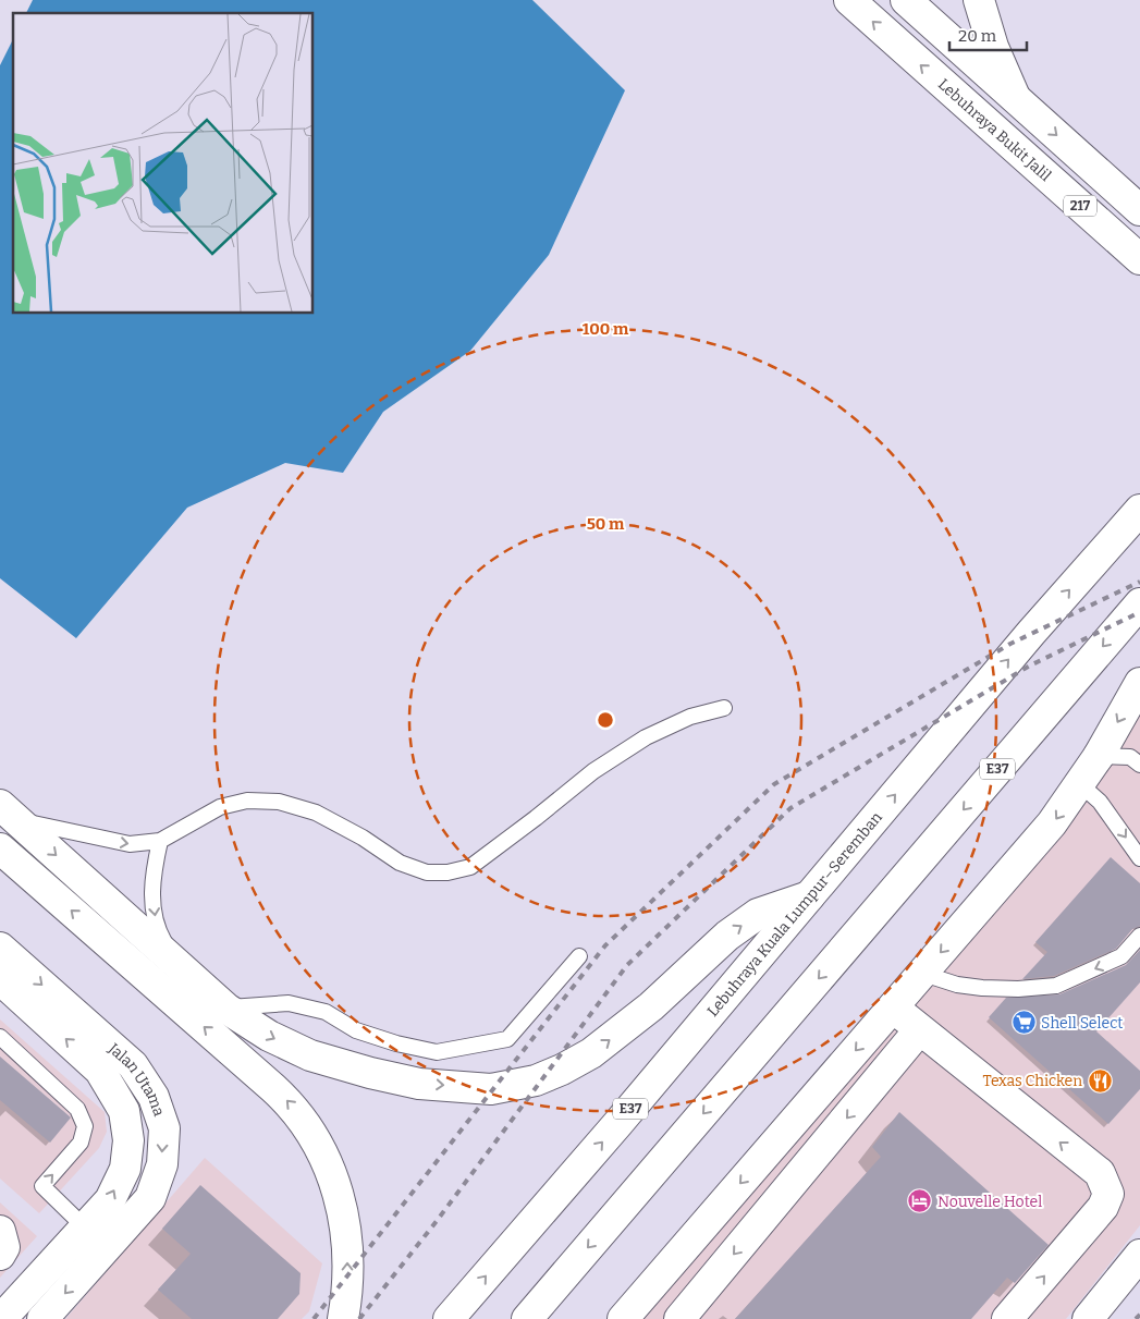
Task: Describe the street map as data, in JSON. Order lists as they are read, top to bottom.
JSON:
{
  "streets": {
    "main road": [
      "Lebuhraya Bukit Jalil",
      "217",
      "E37",
      "Lebuhraya Kuala Lumpur–Seremban",
      "Jalan Utama"
    ]
  },
  "places": {
    "supermarket": ["Shell Select"],
    "restaurant": ["Texas Chicken"],
    "hotel": ["Nouvelle Hotel"]
  },
  "scale_bar": "20 m",
  "rings": ["100 m", "50 m"]
}
